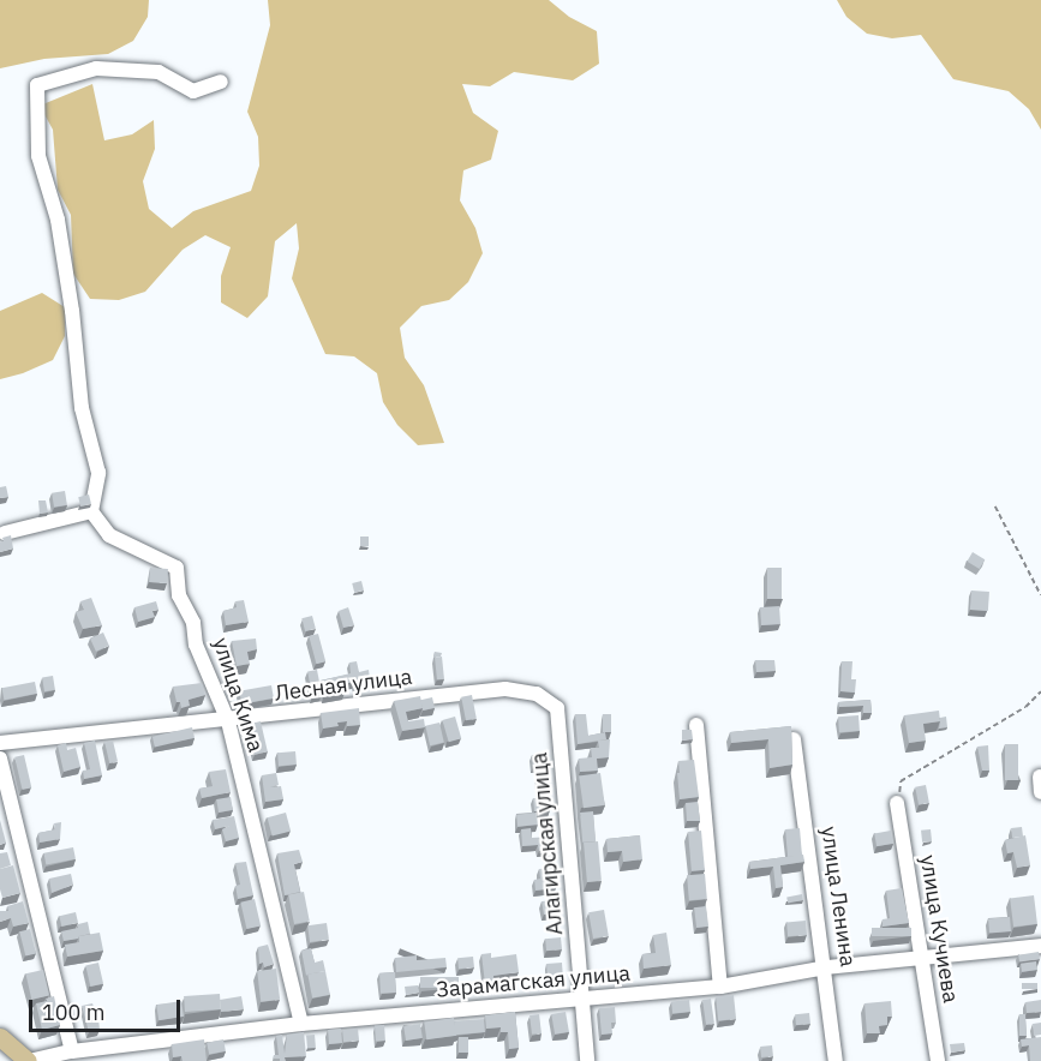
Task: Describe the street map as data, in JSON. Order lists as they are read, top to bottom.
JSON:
{
  "streets": {
    "street": [
      "Лесная улица",
      "улица Кима",
      "Алагирская улица",
      "улица Ленина",
      "улица Кучиева",
      "Зарамагская улица"
    ]
  },
  "crossings": [
    ["Лесная улица", "улица Кима"],
    ["Лесная улица", "Алагирская улица"],
    ["улица Кима", "Зарамагская улица"],
    ["Алагирская улица", "Зарамагская улица"],
    ["улица Ленина", "Зарамагская улица"],
    ["улица Кучиева", "Зарамагская улица"]
  ],
  "scale_bar": "100 m"
}
